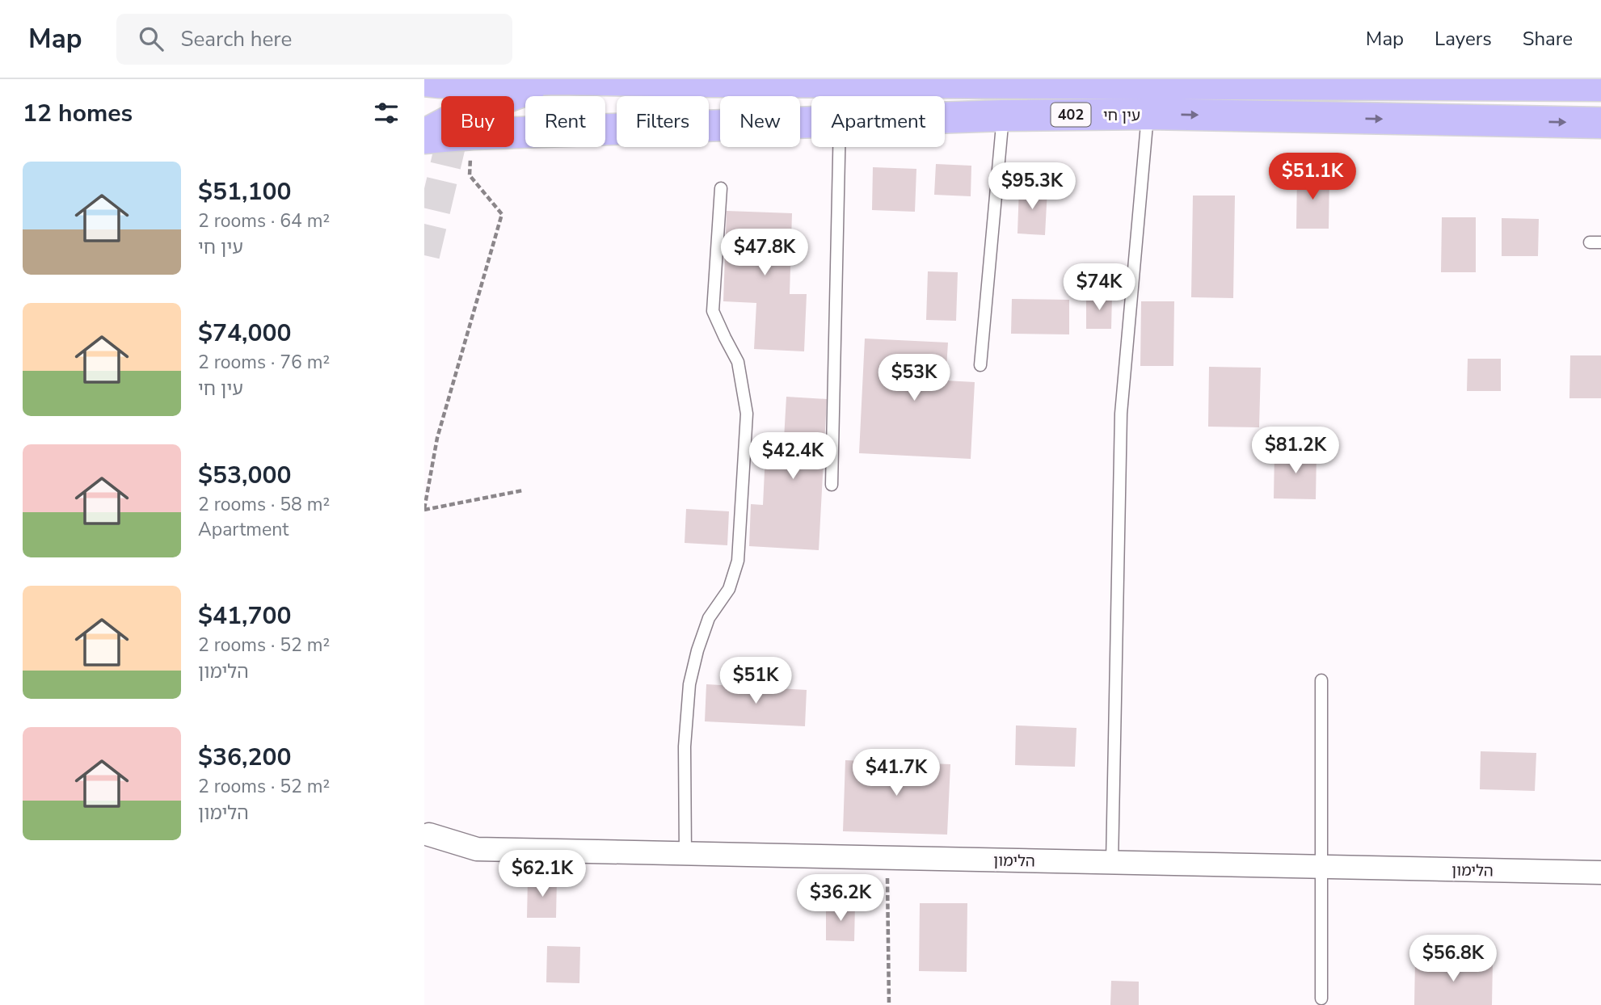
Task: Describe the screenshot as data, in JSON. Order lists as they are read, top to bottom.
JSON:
{
  "streets": {
    "main road": ["402", "עין חי"],
    "street": ["הלימון"]
  },
  "crossings": [
    ["402", "עין חי"]
  ],
  "page": {
    "header": "Map",
    "search": "Search here",
    "nav": ["Map", "Layers", "Share"],
    "heading": "12 homes",
    "chip": [
      "Buy",
      "Rent",
      "Filters",
      "New",
      "Apartment"
    ],
    "list": [
      {
        "name": "$51,100",
        "note": "2 rooms · 64 m² · עין חי"
      },
      {
        "name": "$74,000",
        "note": "2 rooms · 76 m² · עין חי"
      },
      {
        "name": "$53,000",
        "note": "2 rooms · 58 m² · Apartment"
      },
      {
        "name": "$41,700",
        "note": "2 rooms · 52 m² · הלימון"
      },
      {
        "name": "$36,200",
        "note": "2 rooms · 52 m² · הלימון"
      }
    ],
    "price": [
      "$51.1K",
      "$95.3K",
      "$47.8K",
      "$74K",
      "$53K",
      "$81.2K",
      "$42.4K",
      "$51K",
      "$41.7K",
      "$62.1K",
      "$36.2K",
      "$56.8K"
    ]
  }
}
